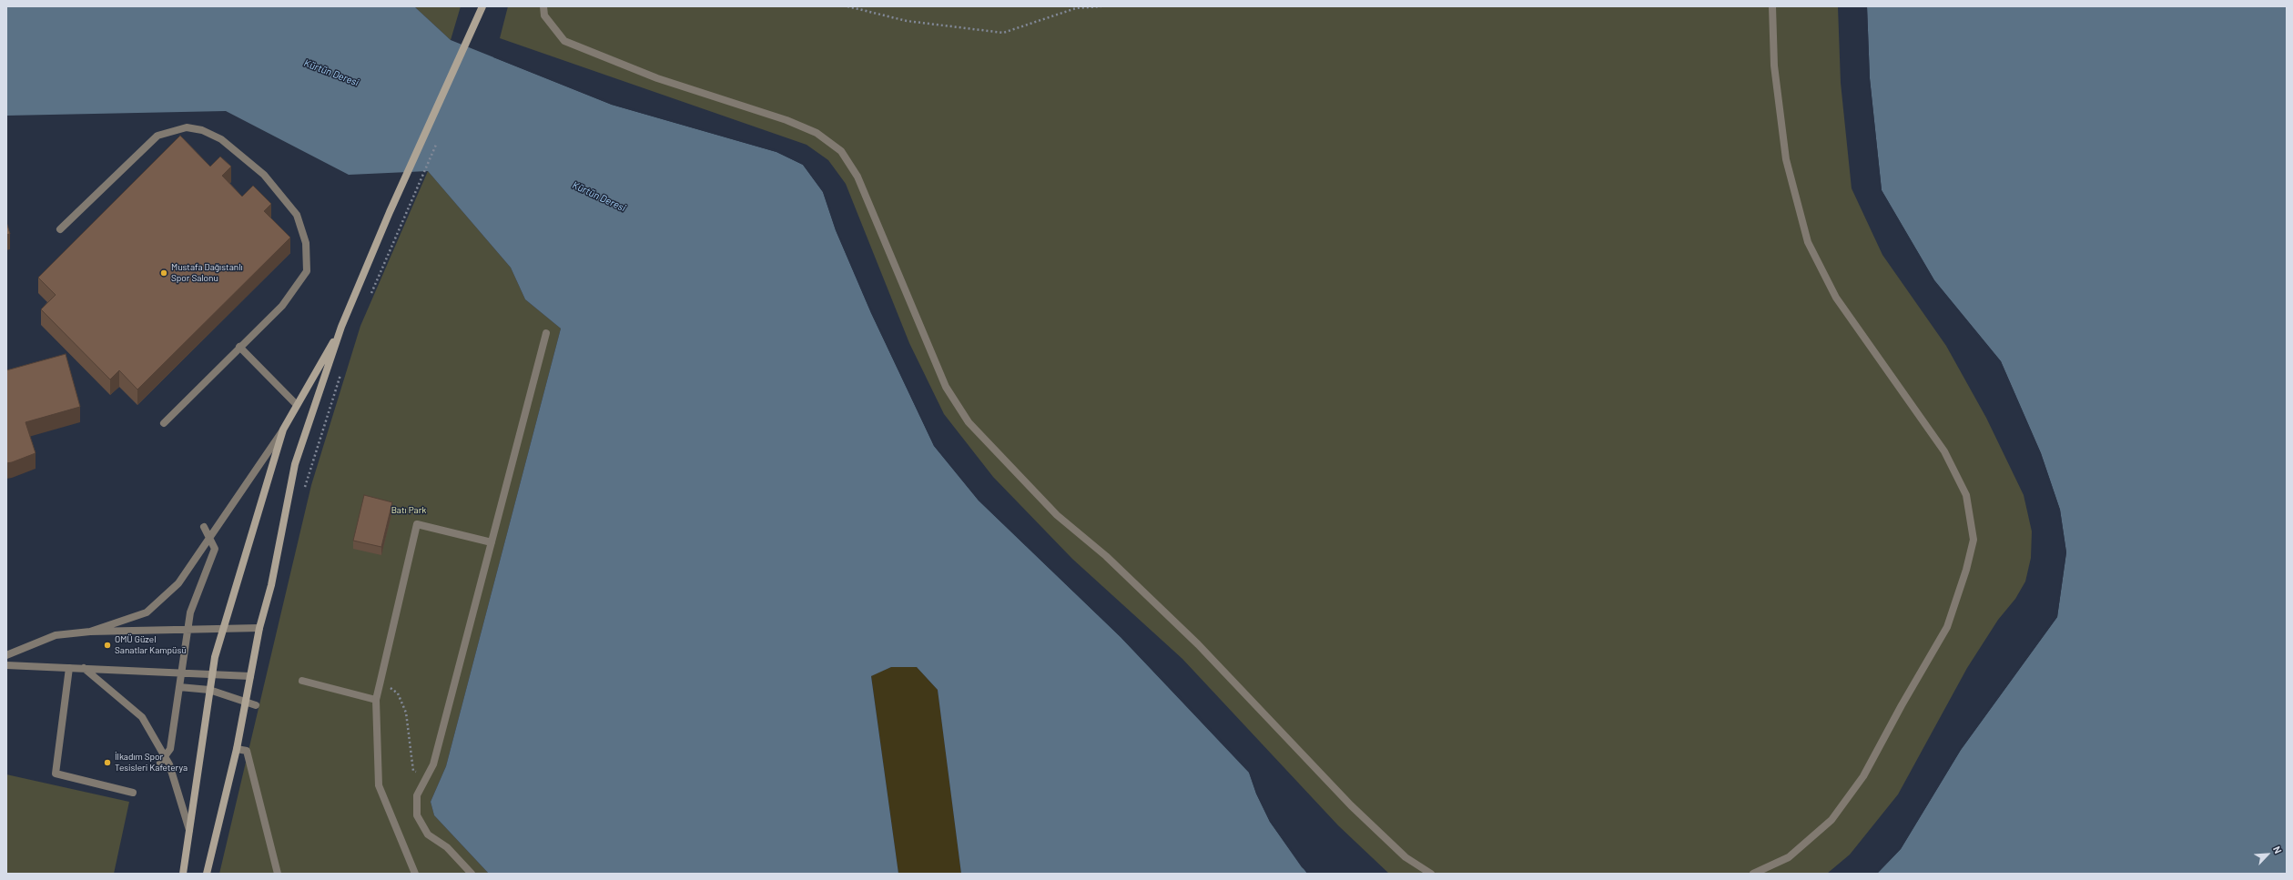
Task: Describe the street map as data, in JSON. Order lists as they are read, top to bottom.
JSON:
{
  "water": ["Kürtün Deresi"],
  "parks": ["Batı Park"],
  "places": ["Mustafa Dağıstanlı Spor Salonu", "OMÜ Güzel Sanatlar Kampüsü", "İlkadım Spor Tesisleri Kafeterya"],
  "north": "top right"
}
